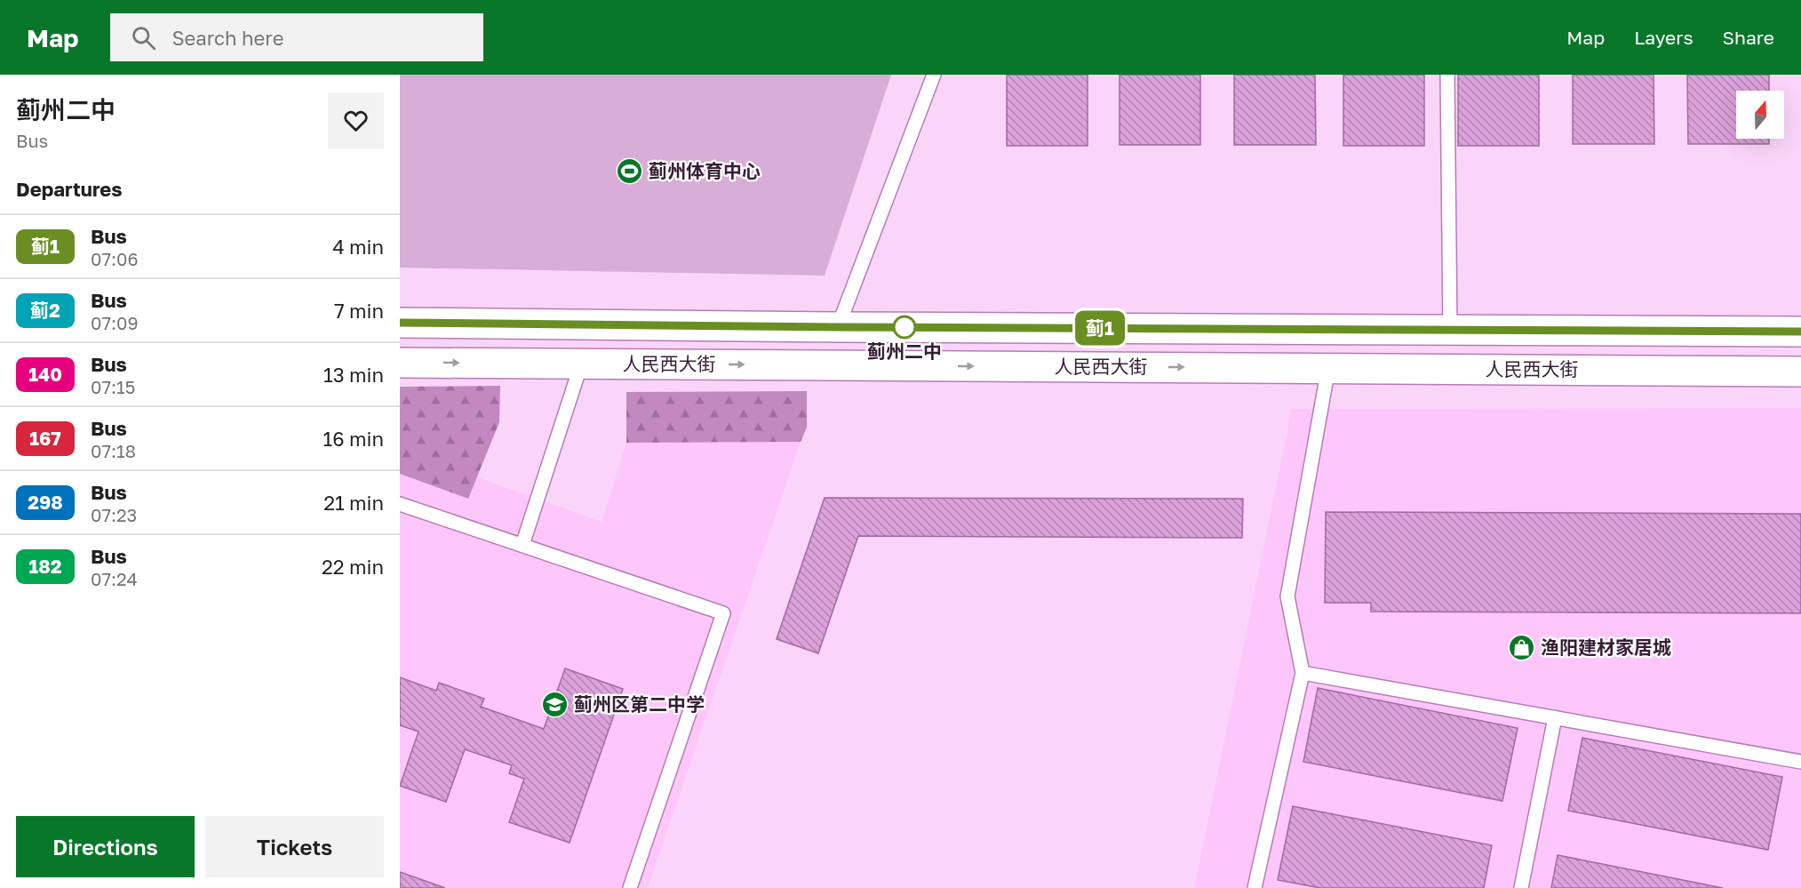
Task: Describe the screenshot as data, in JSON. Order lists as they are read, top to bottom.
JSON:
{
  "streets": {
    "main road": ["人民西大街"]
  },
  "places": {
    "sports": ["蓟州体育中心"],
    "other": ["蓟州二中"],
    "shop": ["渔阳建材家居城"],
    "school or university": ["蓟州区第二中学"]
  },
  "lines": ["bus line 蓟1"],
  "north": "top",
  "page": {
    "header": "Map",
    "search": "Search here",
    "nav": ["Map", "Layers", "Share"],
    "heading": [
      ["蓟州二中", "Bus"],
      "Departures"
    ],
    "on_map": "蓟1",
    "list": [
      {
        "mark": "蓟1",
        "name": "Bus",
        "note": "07:06",
        "value": "4 min"
      },
      {
        "mark": "蓟2",
        "name": "Bus",
        "note": "07:09",
        "value": "7 min"
      },
      {
        "mark": "140",
        "name": "Bus",
        "note": "07:15",
        "value": "13 min"
      },
      {
        "mark": "167",
        "name": "Bus",
        "note": "07:18",
        "value": "16 min"
      },
      {
        "mark": "298",
        "name": "Bus",
        "note": "07:23",
        "value": "21 min"
      },
      {
        "mark": "182",
        "name": "Bus",
        "note": "07:24",
        "value": "22 min"
      }
    ],
    "buttons": ["Directions", "Tickets"]
  }
}
